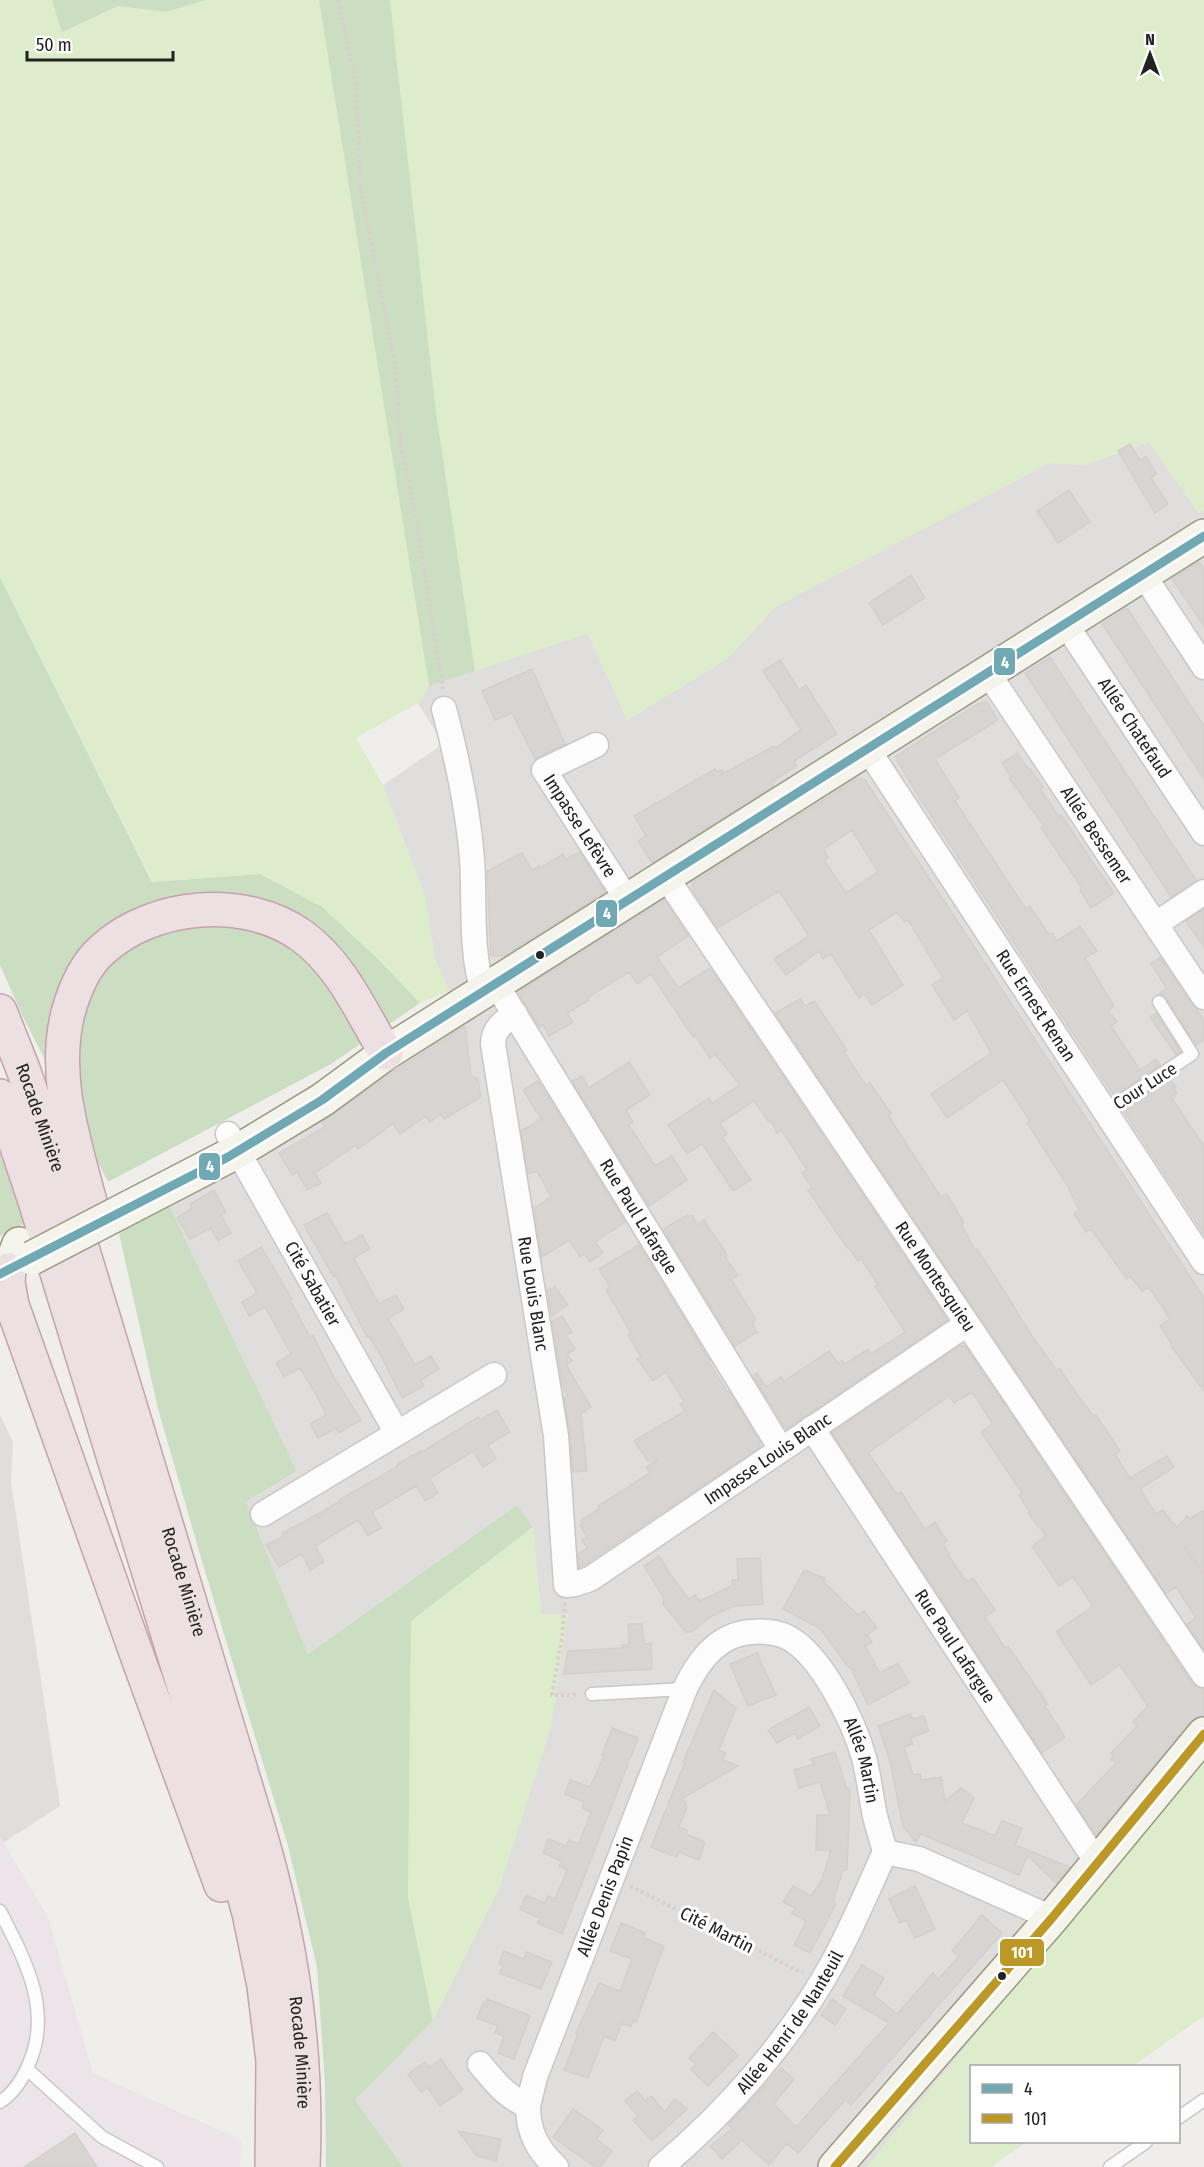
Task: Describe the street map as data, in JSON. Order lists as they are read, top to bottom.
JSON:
{
  "streets": {
    "highway": ["Rocade Minière"],
    "street": [
      "Allée Chatefaud",
      "Impasse Lefèvre",
      "Allée Bessemer",
      "Rue Ernest Renan",
      "Rue Paul Lafargue",
      "Rue Montesquieu",
      "Cité Sabatier",
      "Rue Louis Blanc",
      "Impasse Louis Blanc",
      "Allée Martin",
      "Allée Denis Papin",
      "Allée Henri de Nanteuil"
    ],
    "lane": ["Cour Luce"],
    "path": ["Cité Martin"]
  },
  "crossings": [
    ["Rue Ernest Renan", "Cour Luce"],
    ["Rue Paul Lafargue", "Rue Louis Blanc"],
    ["Rue Paul Lafargue", "Impasse Louis Blanc"],
    ["Rue Montesquieu", "Impasse Louis Blanc"],
    ["Rue Louis Blanc", "Impasse Louis Blanc"],
    ["Allée Martin", "Allée Denis Papin"],
    ["Allée Martin", "Allée Henri de Nanteuil"],
    ["Allée Denis Papin", "Cité Martin"],
    ["Cité Martin", "Allée Henri de Nanteuil"]
  ],
  "lines": ["transit line 4", "transit line 101"],
  "legend": ["4", "101"],
  "scale_bar": "50 m",
  "north": "top"
}
